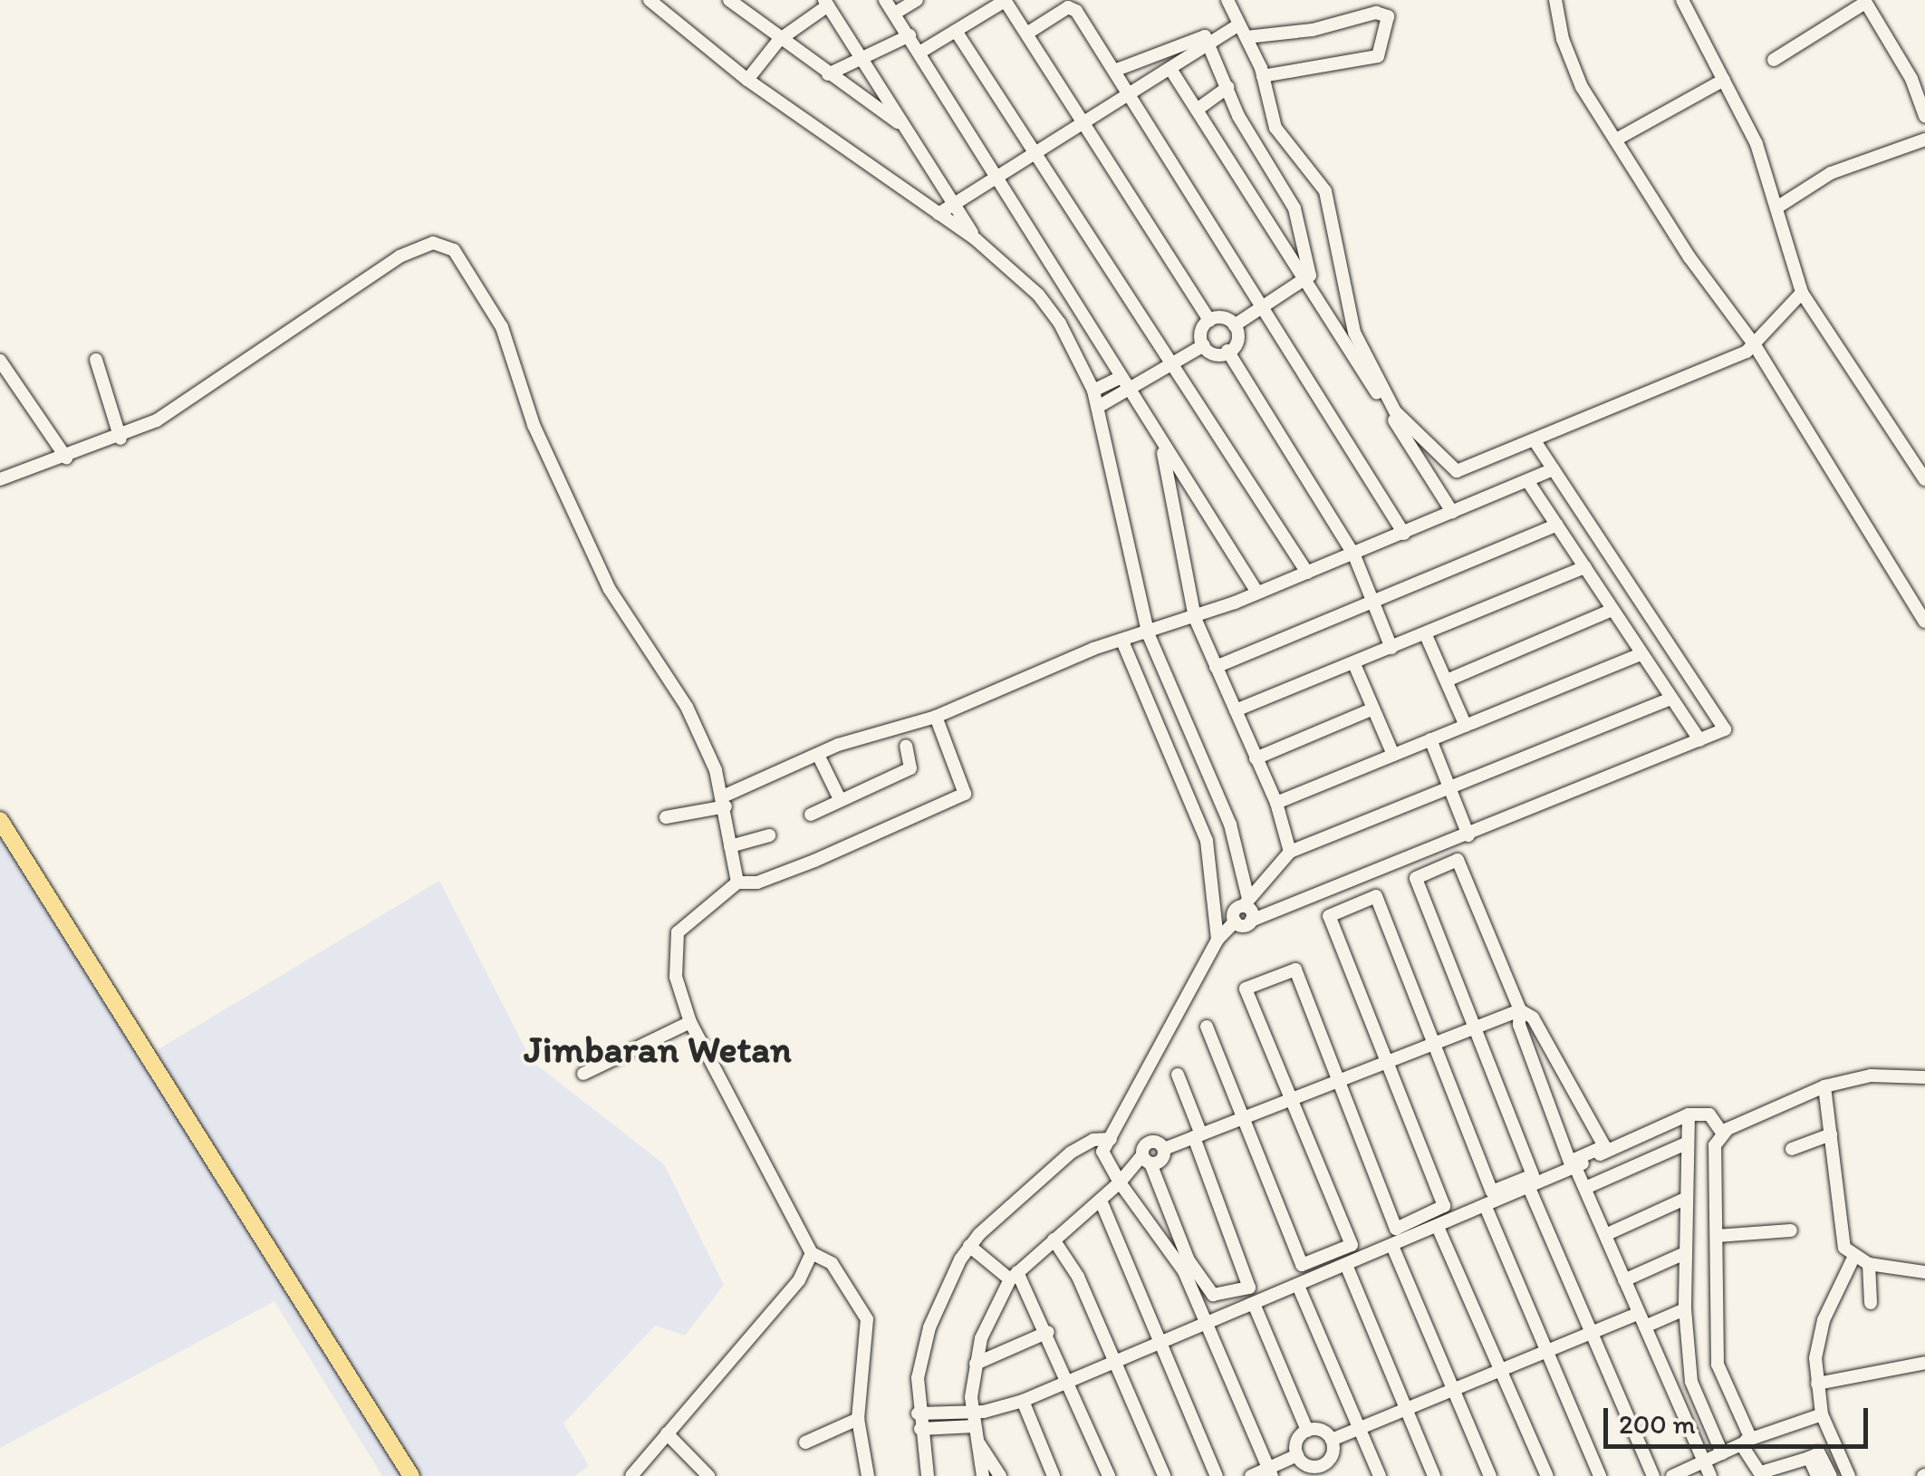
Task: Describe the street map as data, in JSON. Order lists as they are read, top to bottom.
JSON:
{
  "districts": ["Jimbaran Wetan"],
  "scale_bar": "200 m"
}
